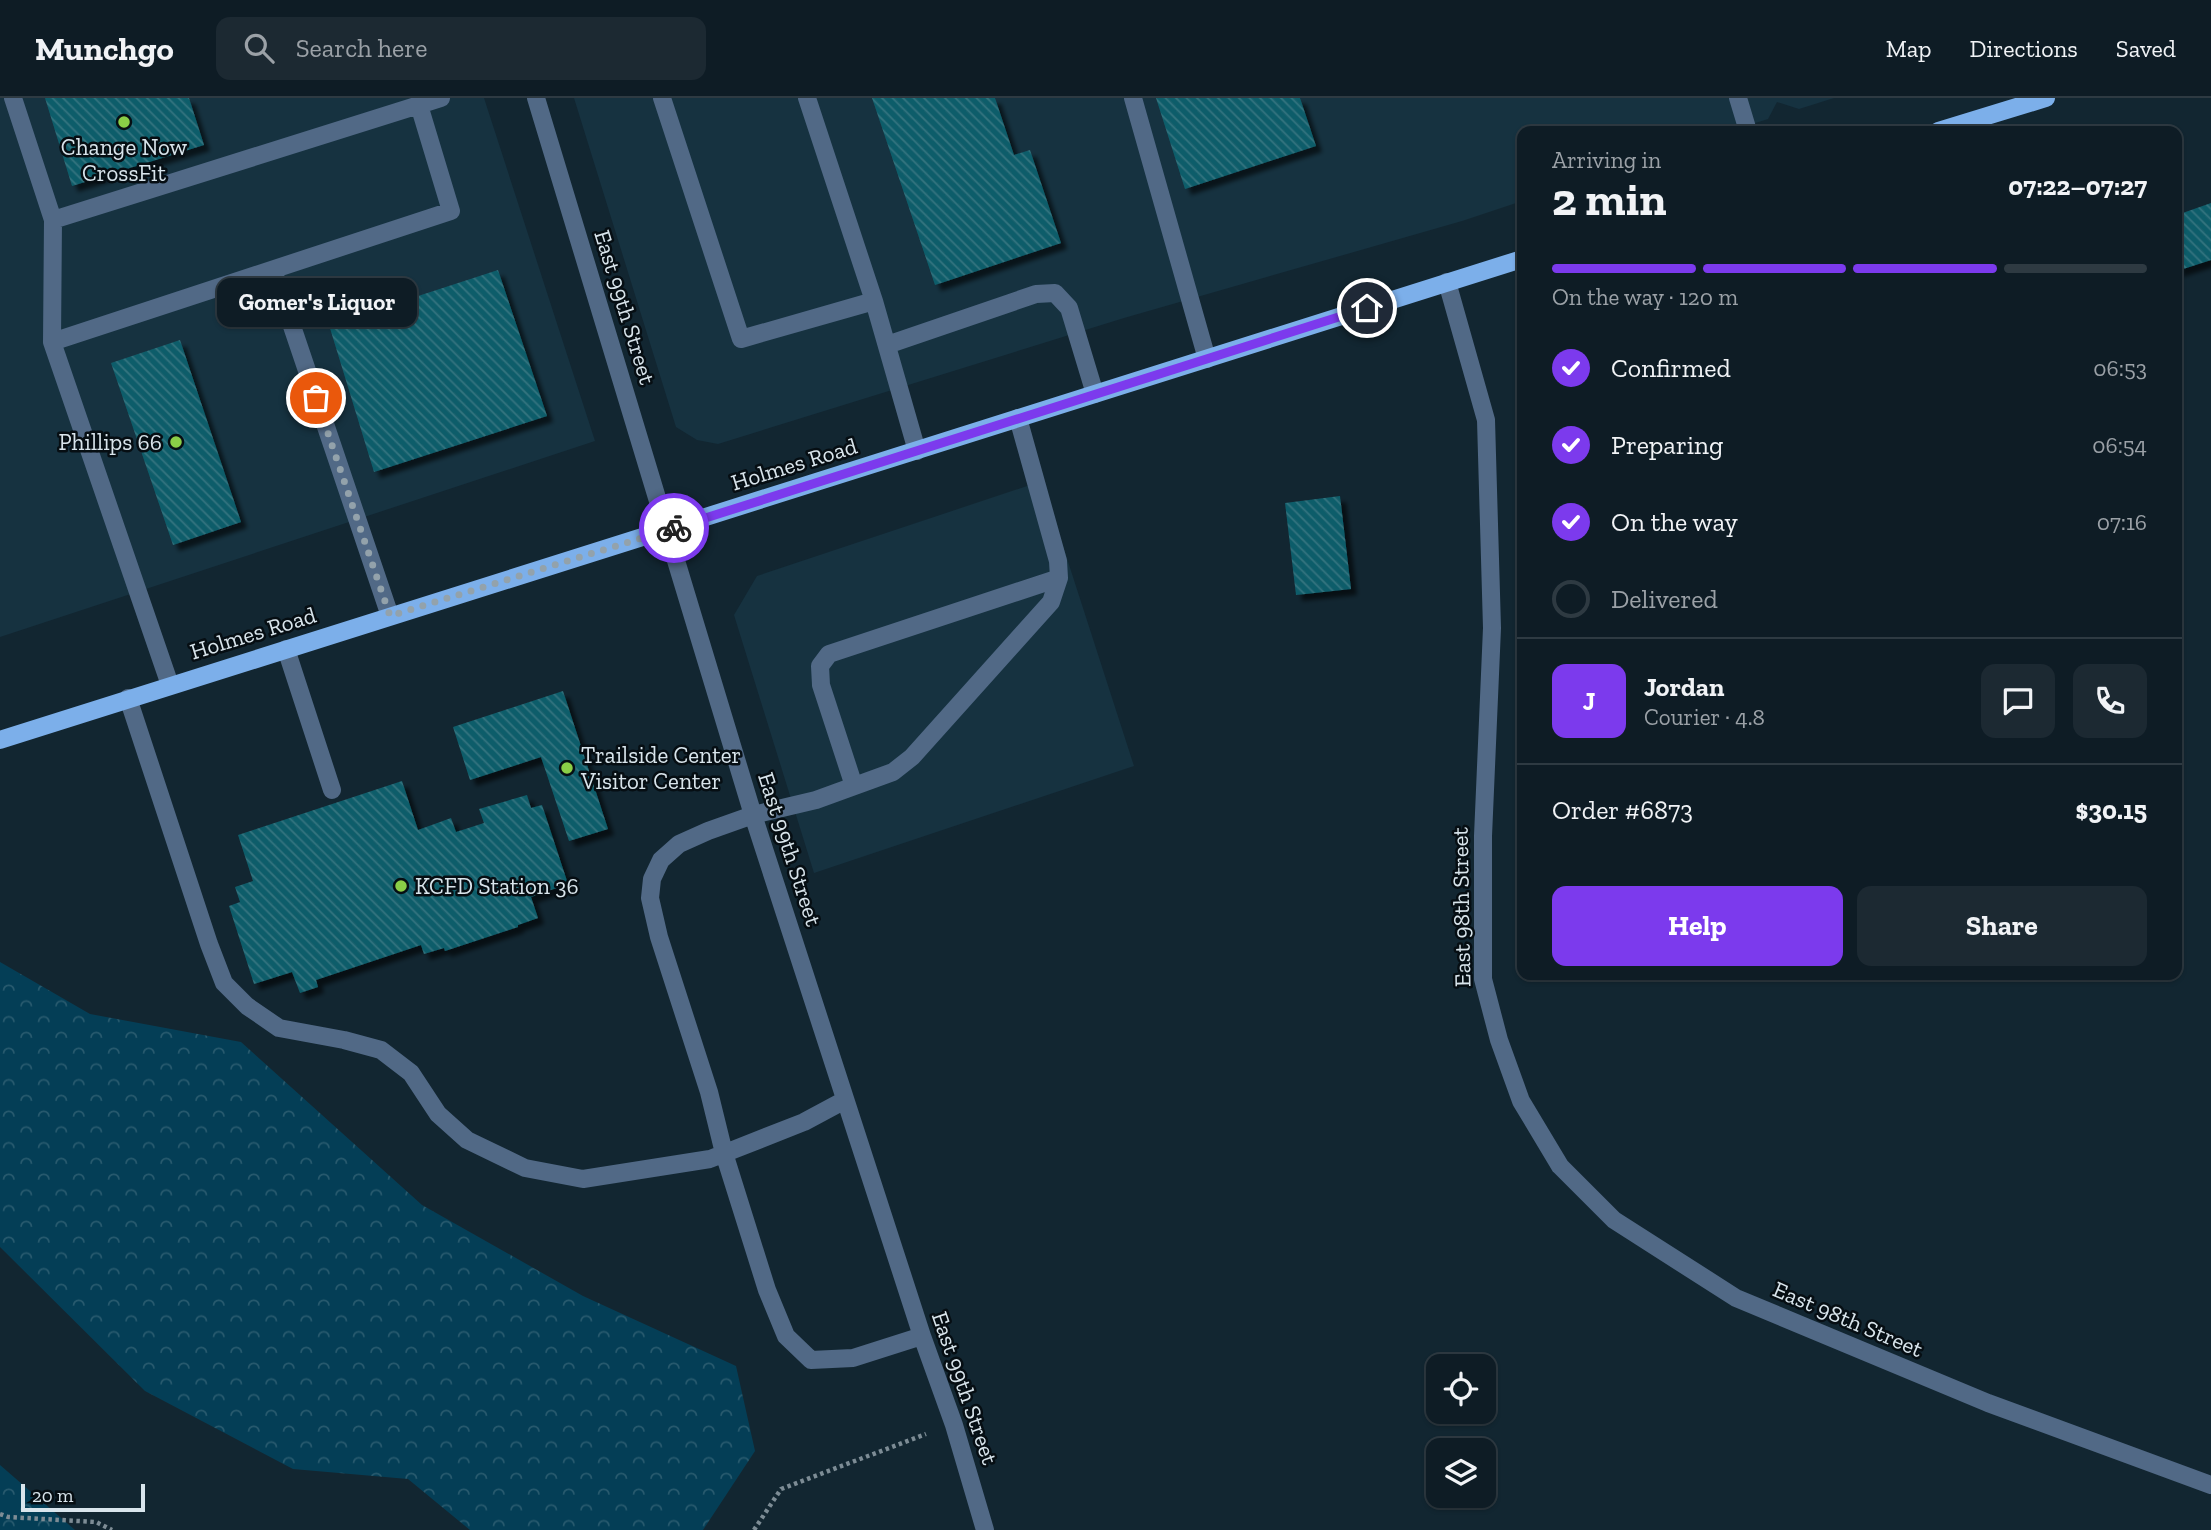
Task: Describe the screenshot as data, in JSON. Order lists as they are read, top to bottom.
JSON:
{
  "streets": {
    "main road": ["Holmes Road"],
    "street": ["East 99th Street", "East 98th Street"]
  },
  "crossings": [
    ["East 99th Street", "Holmes Road"],
    ["Holmes Road", "East 98th Street"]
  ],
  "places": [
    "Change Now CrossFit",
    "Gomer's Liquor",
    "Phillips 66",
    "Trailside Center Visitor Center",
    "KCFD Station 36"
  ],
  "scale_bar": "20 m",
  "page": {
    "header": "Munchgo",
    "search": "Search here",
    "nav": ["Map", "Directions", "Saved"],
    "heading": ["2 min", "Arriving in", "07:22–07:27"],
    "panel": [
      "Jordan",
      "Courier · 4.8",
      "Order #6873",
      "$30.15"
    ],
    "bar": "On the way · 120 m",
    "bubble": "Gomer's Liquor",
    "list": [
      ["Confirmed", "06:53"],
      ["Preparing", "06:54"],
      ["On the way", "07:16"],
      "Delivered"
    ],
    "round": "J",
    "buttons": ["Help", "Share"],
    "scale": "20 m"
  }
}
